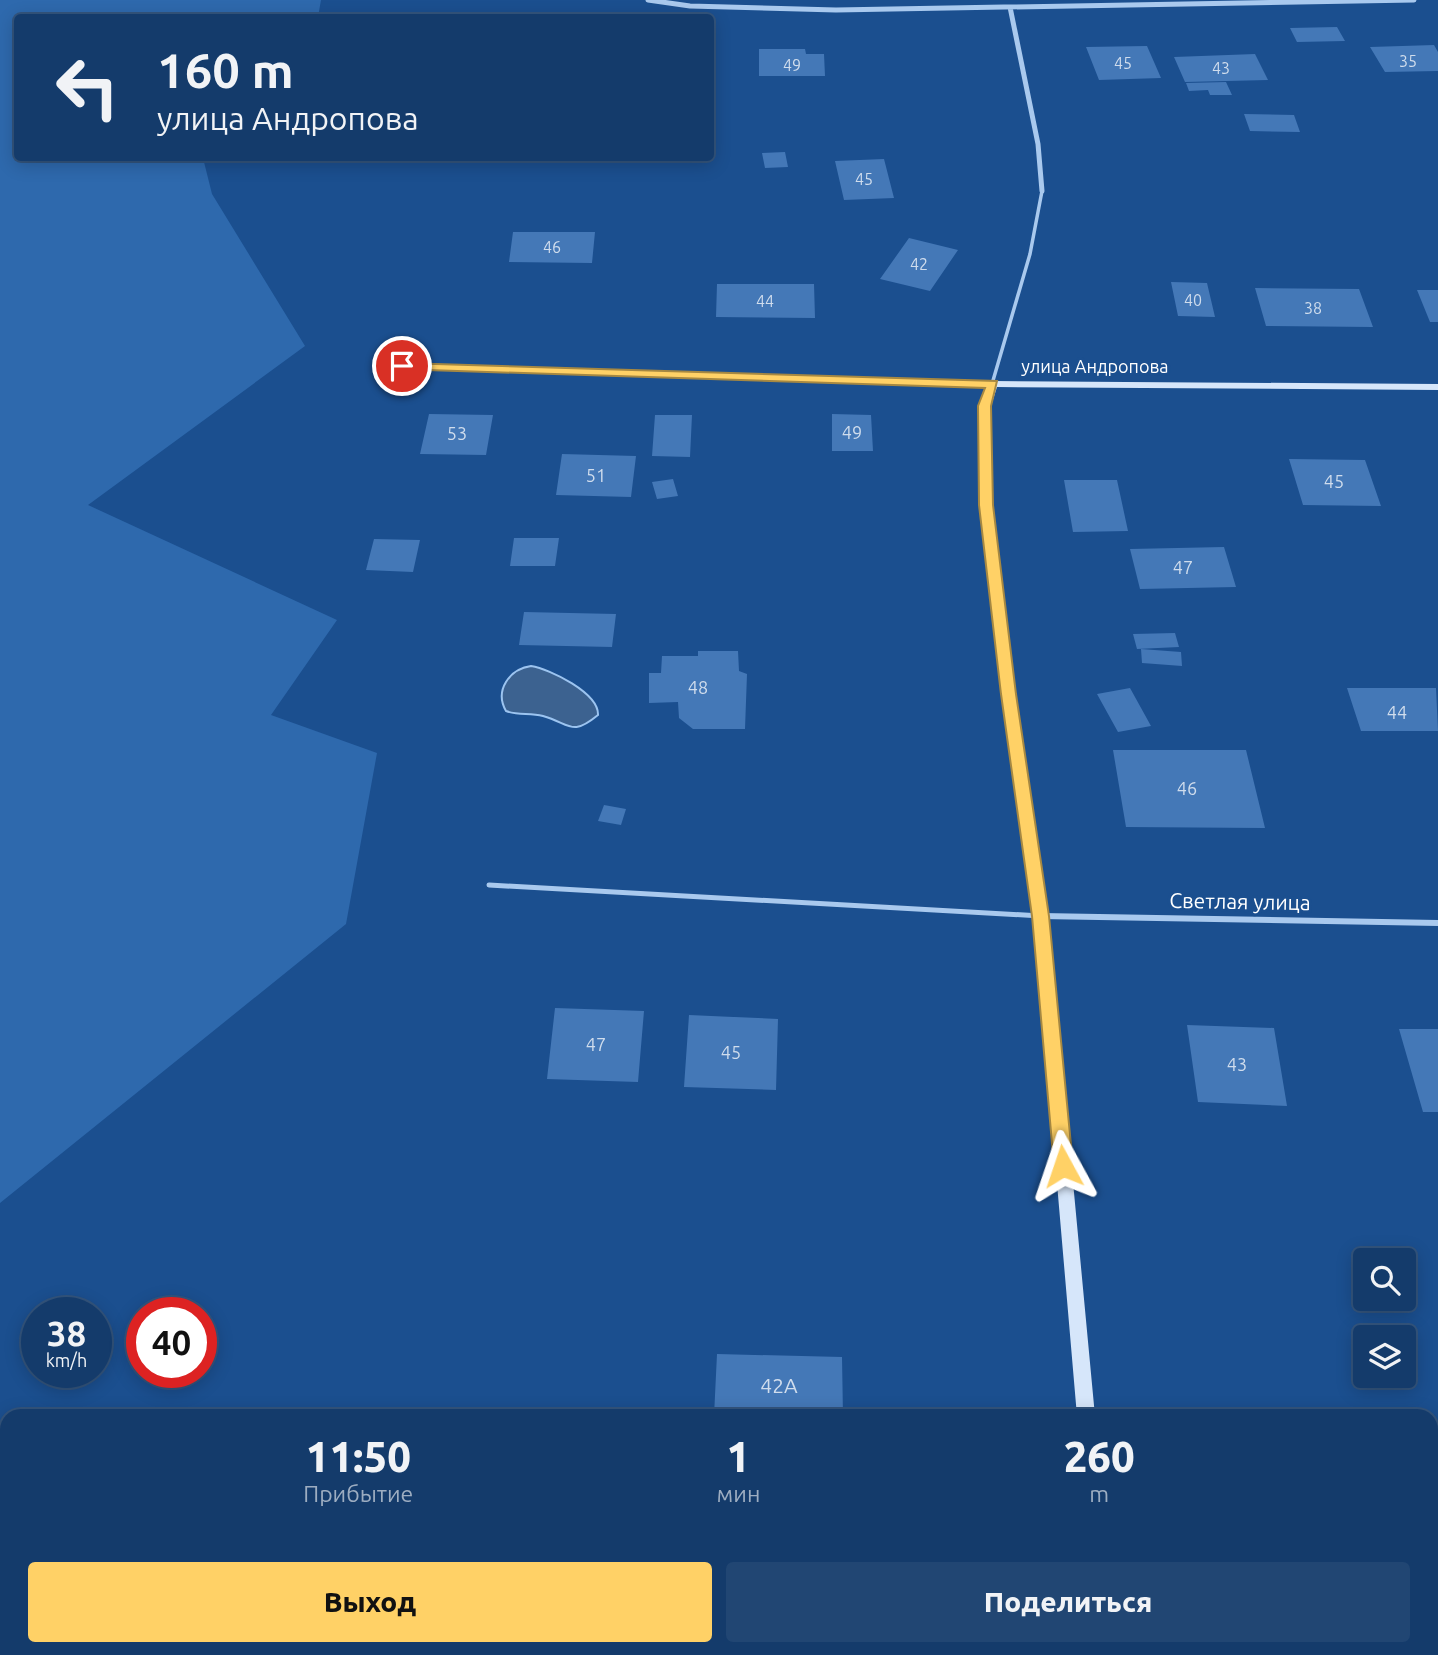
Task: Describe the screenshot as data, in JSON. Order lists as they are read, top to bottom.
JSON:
{
  "streets": {
    "street": ["улица Андропова", "Светлая улица"]
  },
  "house_numbers": [
    "35",
    "45",
    "49",
    "43",
    "45",
    "46",
    "42",
    "40",
    "44",
    "38",
    "49",
    "53",
    "51",
    "45",
    "47",
    "48",
    "44",
    "46",
    "47",
    "45",
    "43",
    "42А"
  ],
  "page": {
    "turn": ["160 m", "улица Андропова"],
    "speed": "38 km/h",
    "limit": "40",
    "eta": [
      "11:50",
      "Прибытие",
      "1",
      "мин",
      "260",
      "m"
    ],
    "buttons": ["Выход", "Поделиться"]
  }
}
